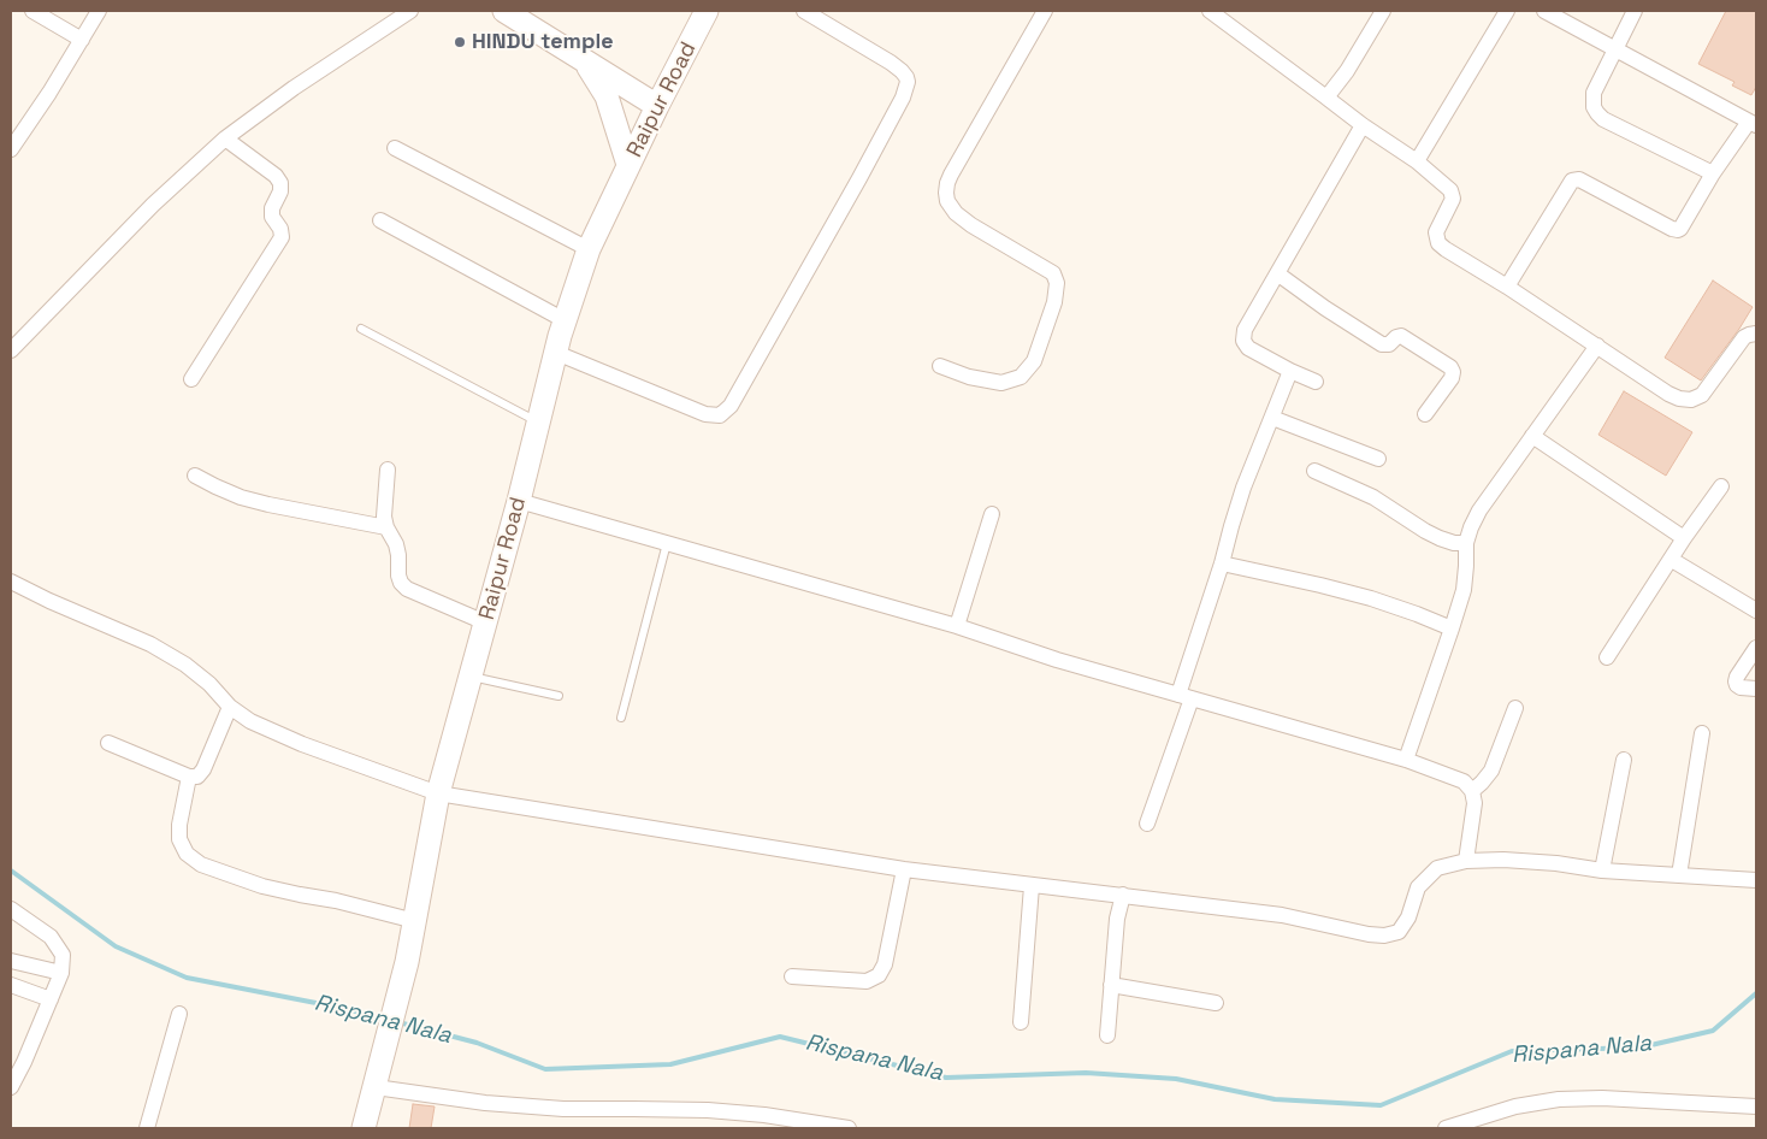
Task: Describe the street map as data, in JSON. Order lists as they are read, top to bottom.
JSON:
{
  "streets": {
    "main road": ["Raipur Road"]
  },
  "water": ["Rispana Nala"],
  "places": ["HINDU temple"]
}
